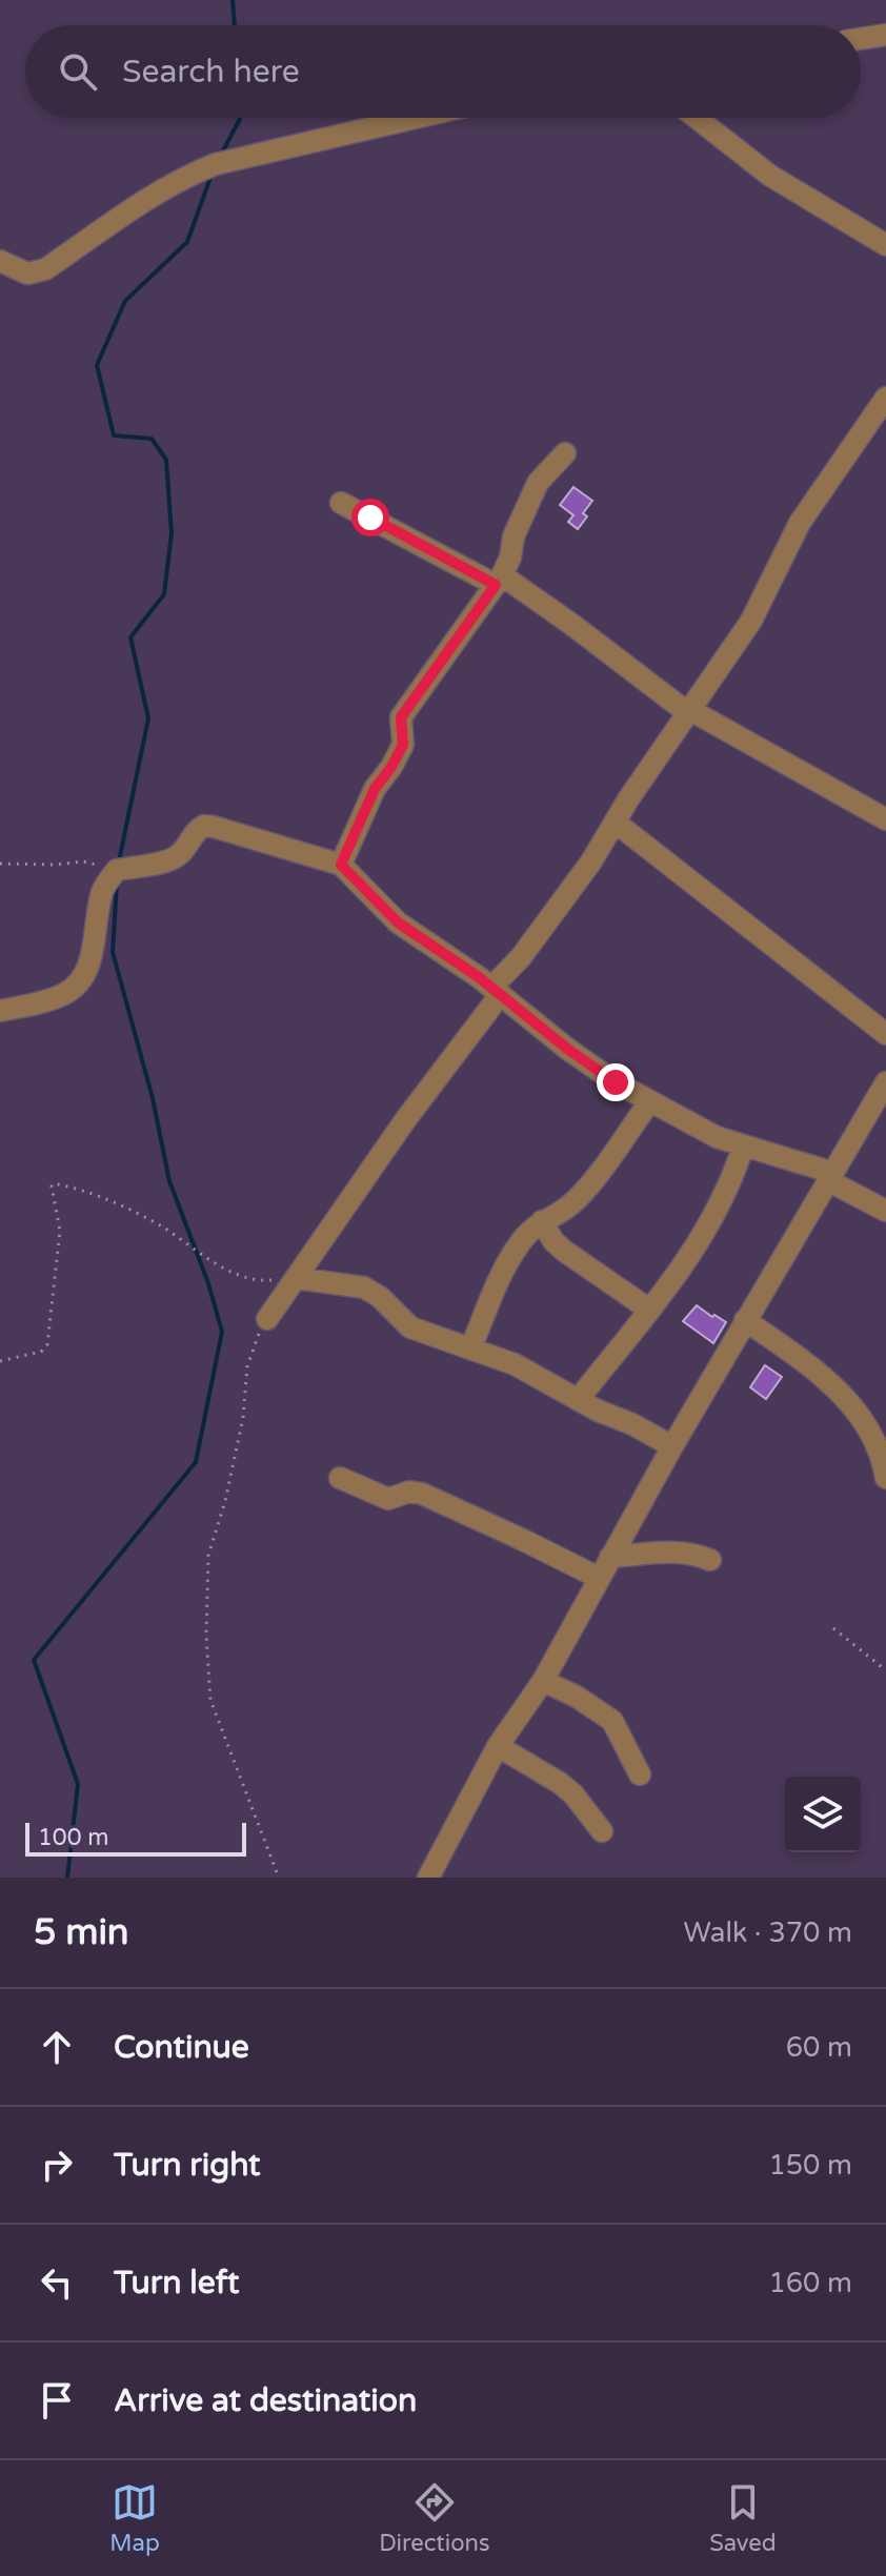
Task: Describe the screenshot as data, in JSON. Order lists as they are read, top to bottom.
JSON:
{
  "scale_bar": "100 m",
  "page": {
    "search": "Search here",
    "scale": "100 m",
    "heading": ["5 min", "Walk · 370 m"],
    "list": [
      ["Continue", "60 m"],
      ["Turn right", "150 m"],
      ["Turn left", "160 m"],
      "Arrive at destination"
    ],
    "nav": ["Map", "Directions", "Saved"]
  }
}
